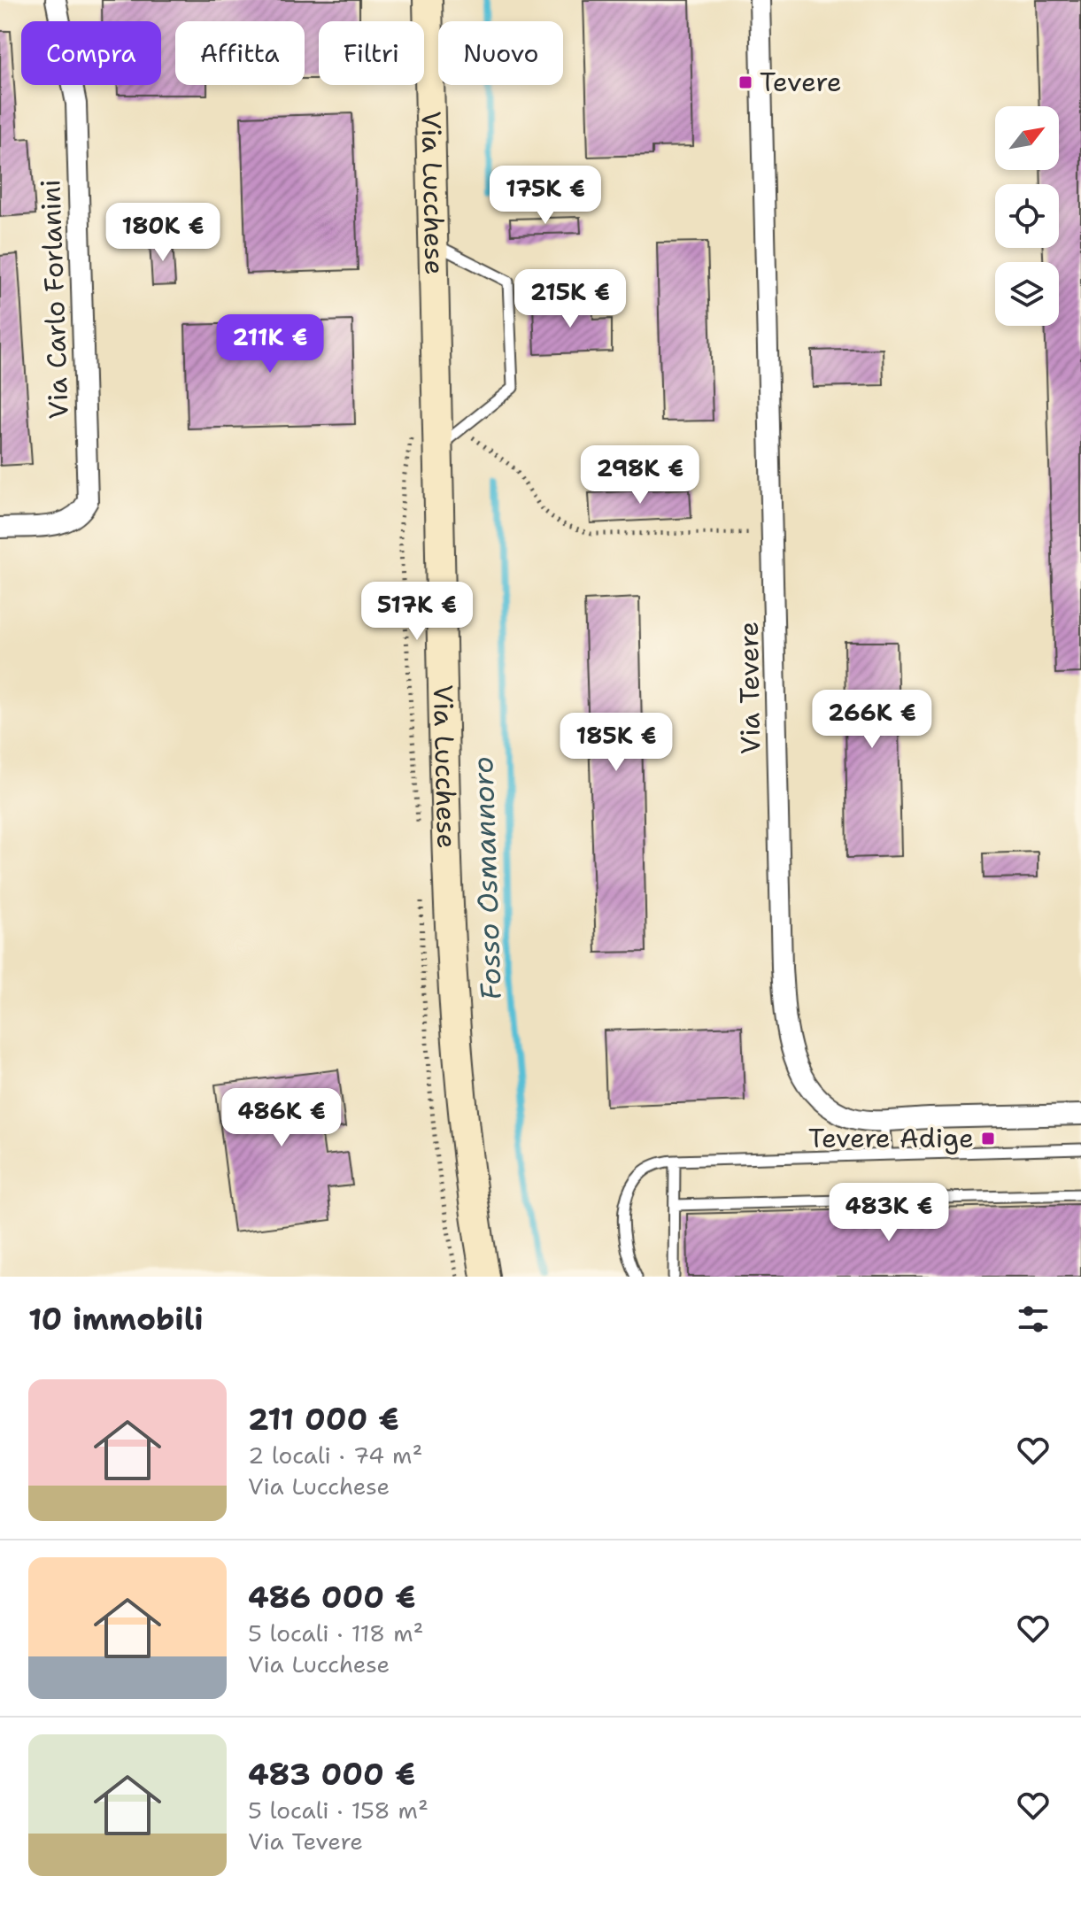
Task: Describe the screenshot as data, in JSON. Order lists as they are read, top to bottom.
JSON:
{
  "streets": {
    "main road": ["Via Lucchese"],
    "street": ["Via Carlo Forlanini", "Via Tevere"]
  },
  "water": ["Fosso Osmannoro"],
  "places": {
    "transit": ["Tevere", "Tevere Adige"]
  },
  "north": "top right",
  "page": {
    "chip": [
      "Compra",
      "Affitta",
      "Filtri",
      "Nuovo"
    ],
    "price": [
      "175K €",
      "180K €",
      "215K €",
      "211K €",
      "298K €",
      "517K €",
      "266K €",
      "185K €",
      "486K €",
      "483K €"
    ],
    "heading": "10 immobili",
    "list": [
      {
        "name": "211 000 €",
        "note": "2 locali · 74 m² · Via Lucchese"
      },
      {
        "name": "486 000 €",
        "note": "5 locali · 118 m² · Via Lucchese"
      },
      {
        "name": "483 000 €",
        "note": "5 locali · 158 m² · Via Tevere"
      }
    ]
  }
}
